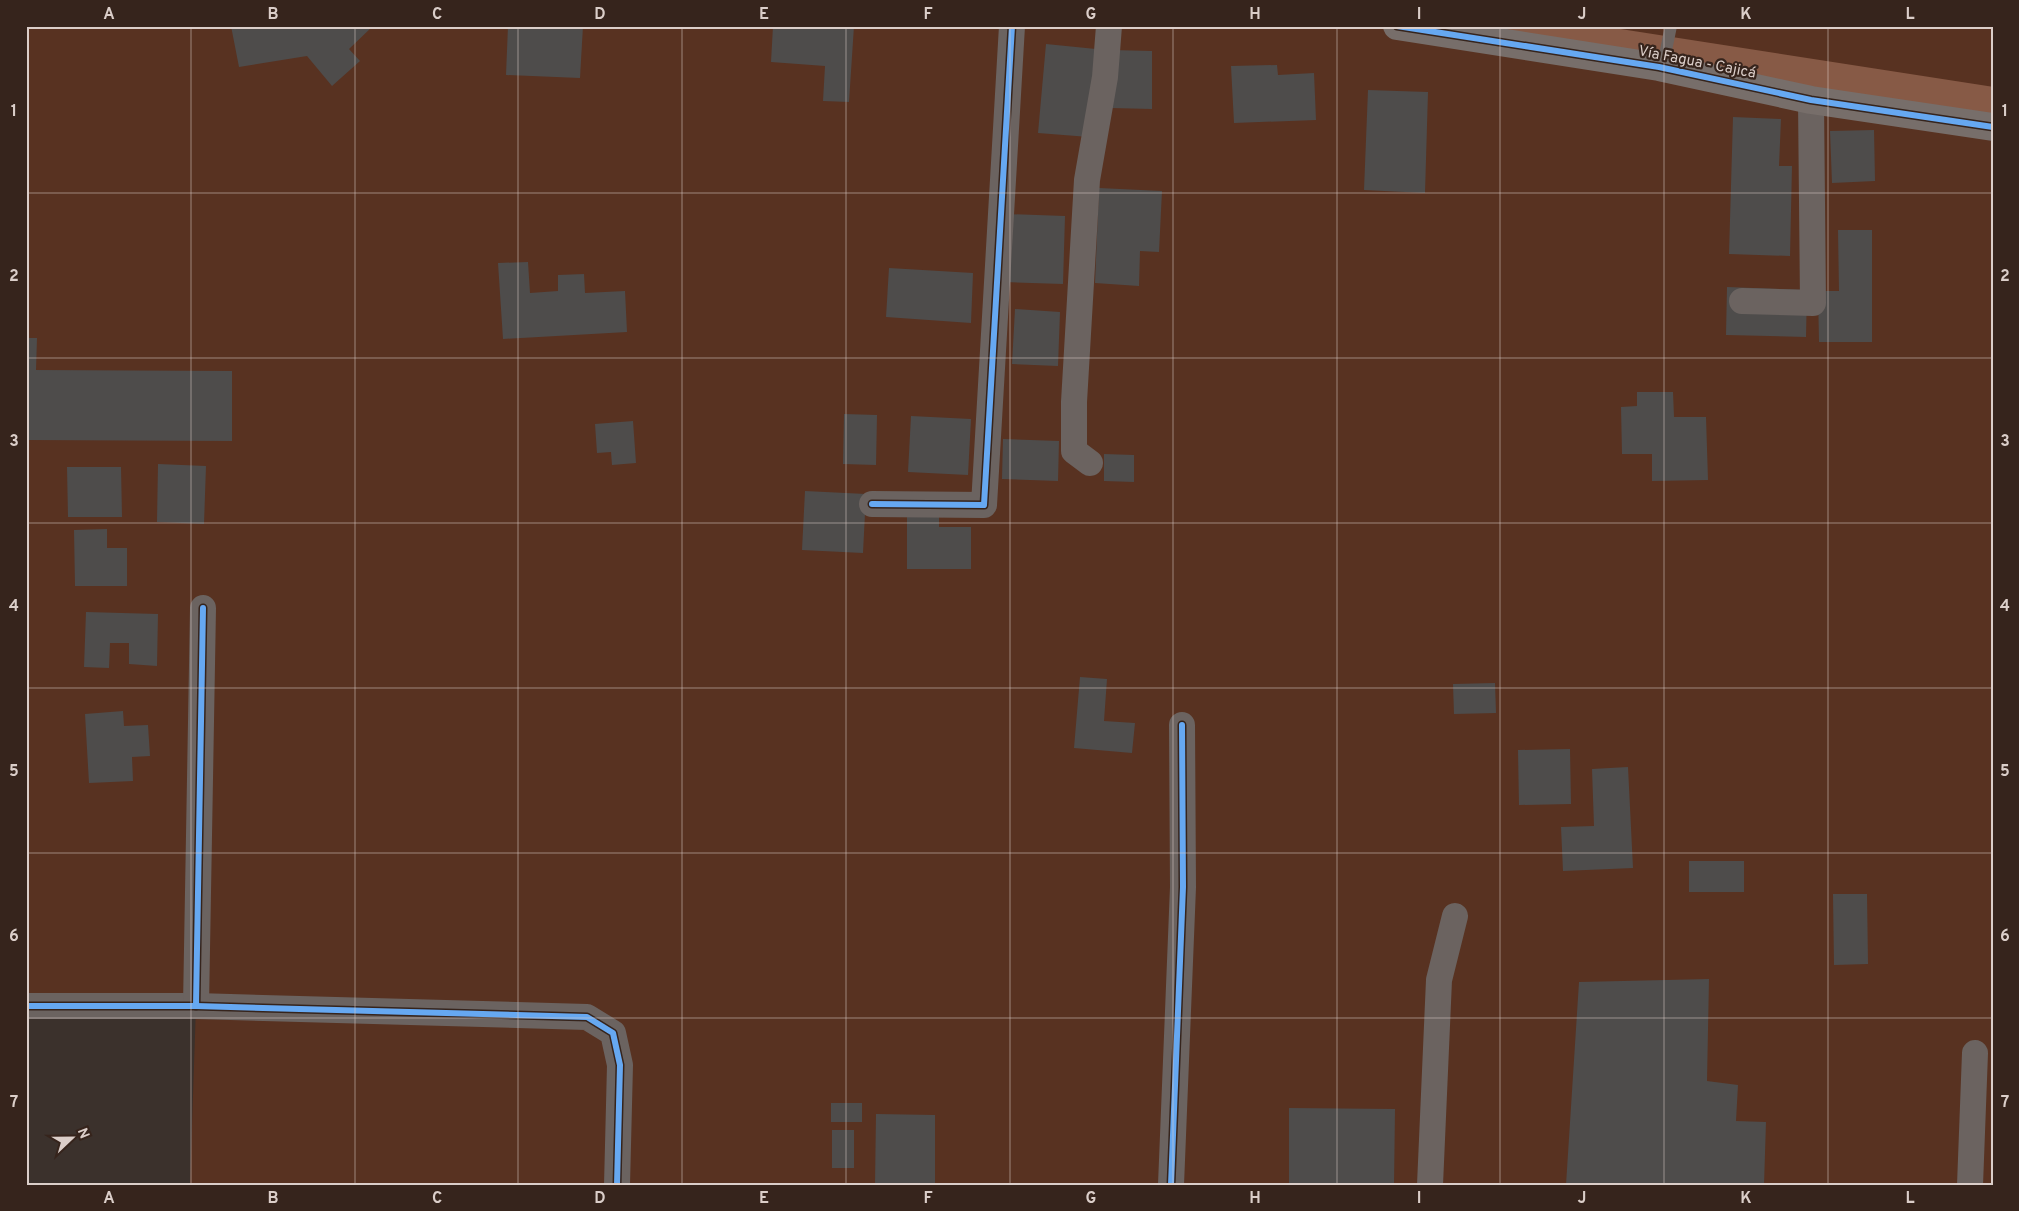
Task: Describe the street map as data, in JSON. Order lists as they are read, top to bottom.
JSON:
{
  "streets": {
    "street": ["Vía Fagua - Cajicá"]
  },
  "north": "right",
  "grid": {
    "columns": [
      "A",
      "B",
      "C",
      "D",
      "E",
      "F",
      "G",
      "H",
      "I",
      "J",
      "K",
      "L"
    ],
    "rows": [
      "1",
      "2",
      "3",
      "4",
      "5",
      "6",
      "7"
    ]
  }
}
